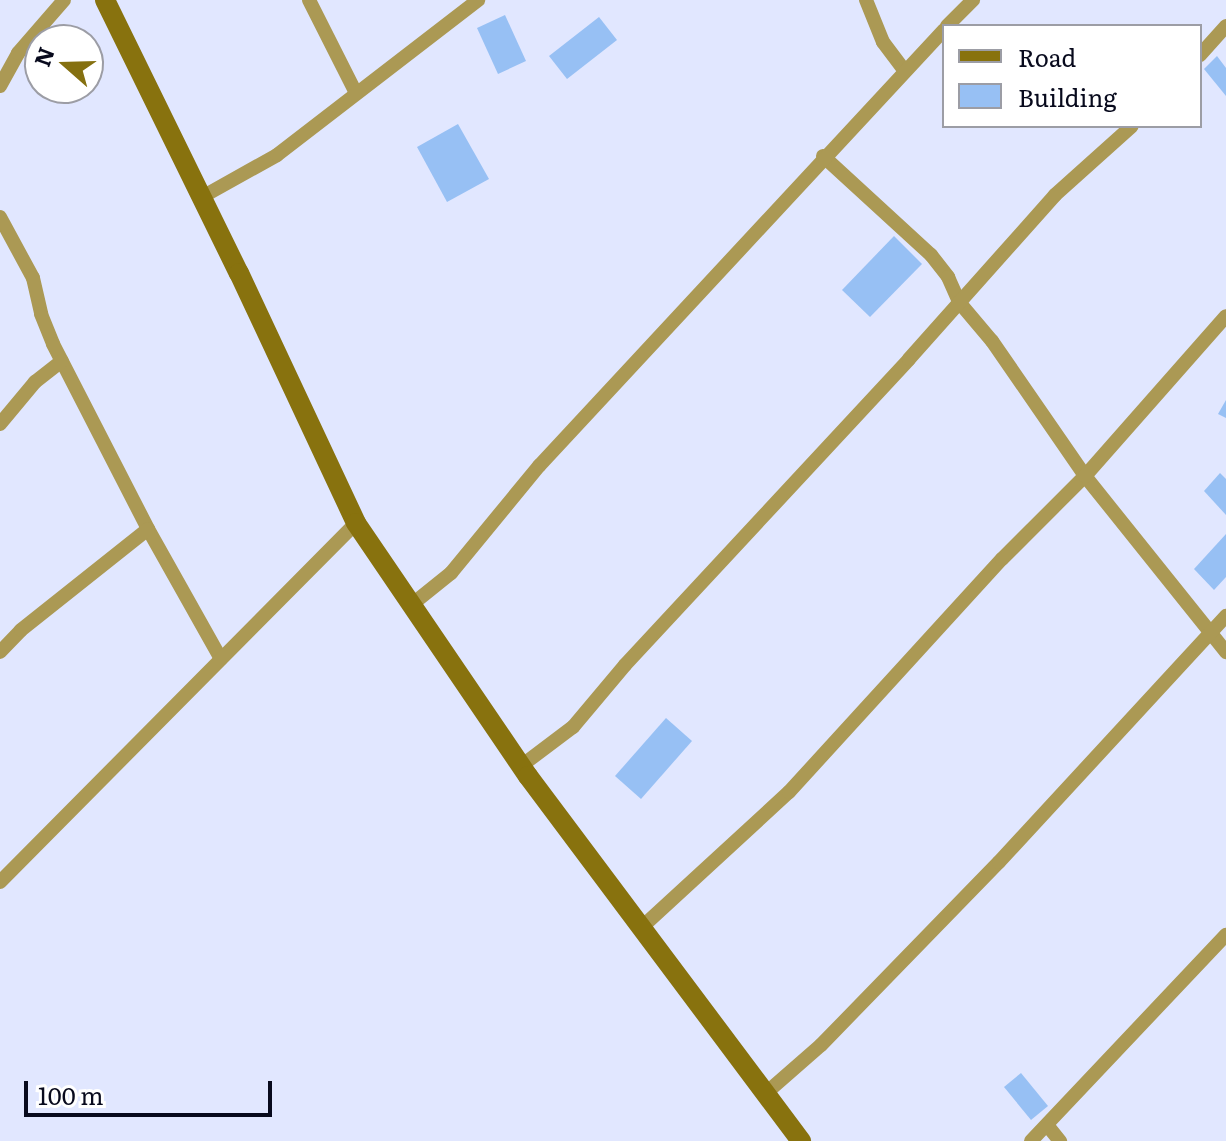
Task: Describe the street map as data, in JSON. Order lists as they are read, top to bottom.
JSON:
{
  "legend": ["Road", "Building"],
  "scale_bar": "100 m",
  "north": "left"
}
